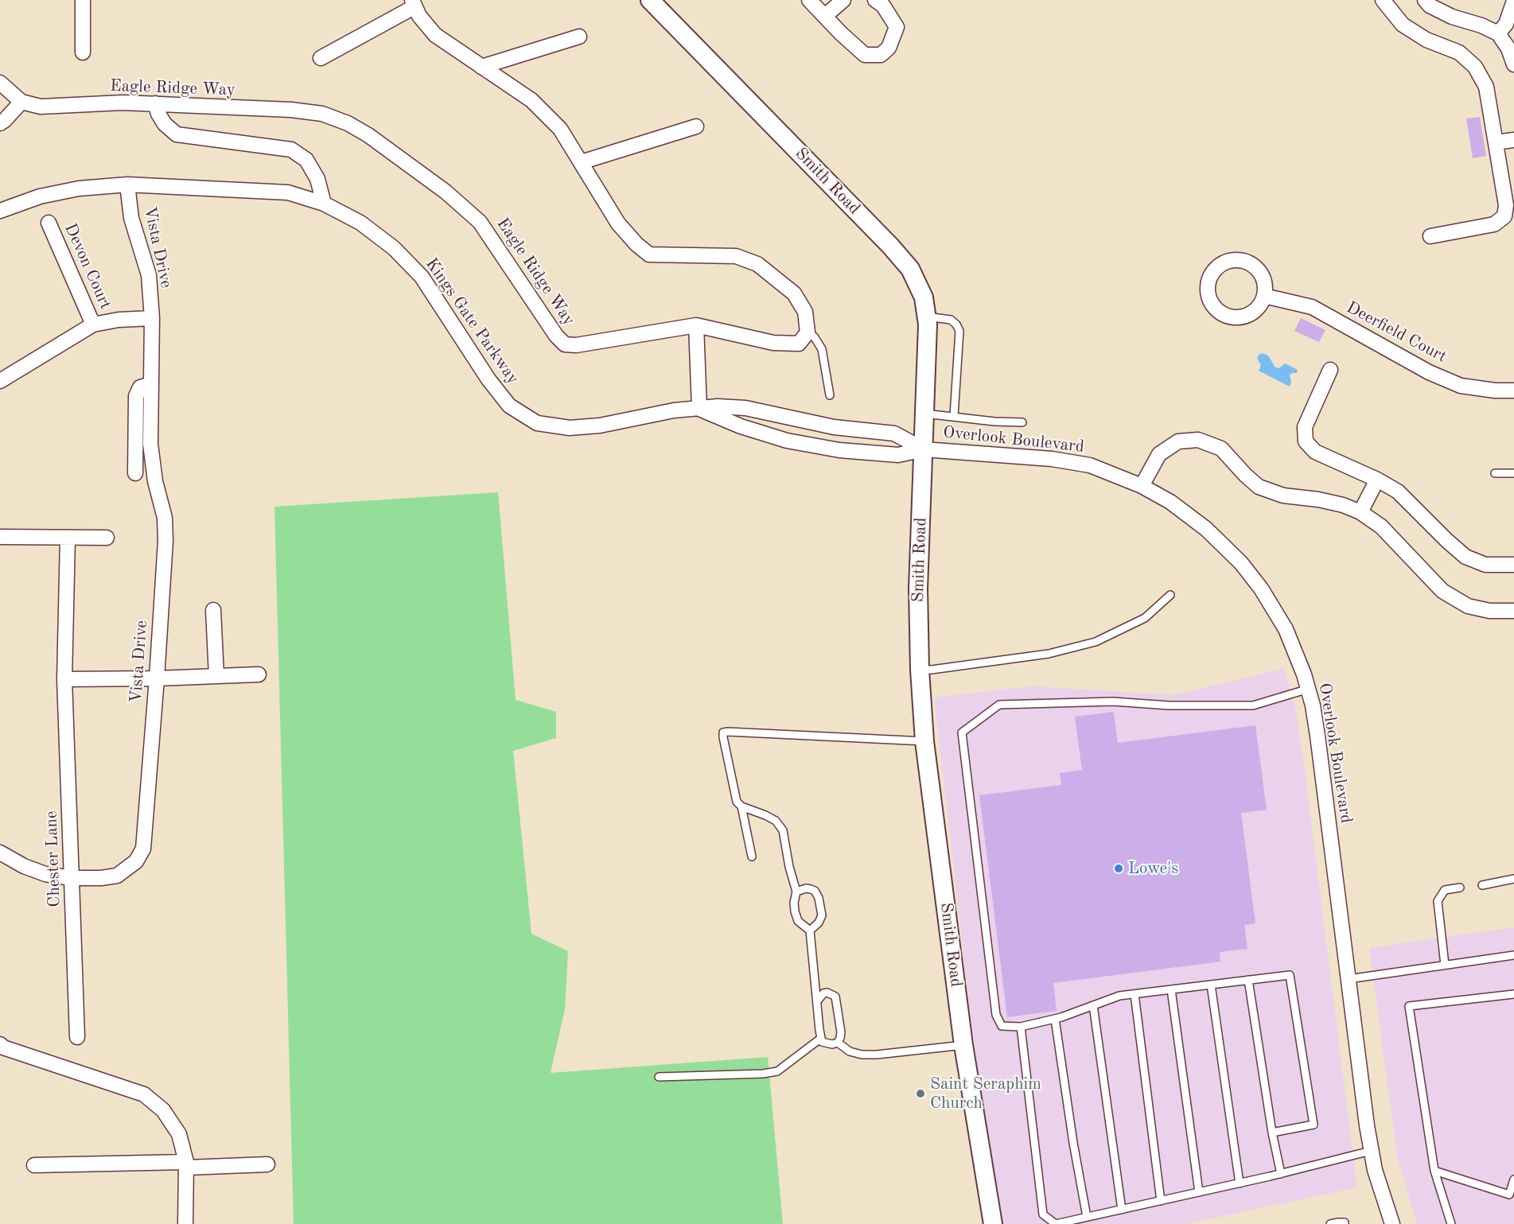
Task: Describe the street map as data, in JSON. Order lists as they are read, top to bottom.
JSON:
{
  "streets": {
    "street": [
      "Eagle Ridge Way",
      "Smith Road",
      "Vista Drive",
      "Devon Court",
      "Kings Gate Parkway",
      "Deerfield Court",
      "Overlook Boulevard",
      "Chester Lane"
    ]
  },
  "crossings": [
    ["Smith Road", "Kings Gate Parkway"],
    ["Smith Road", "Overlook Boulevard"],
    ["Vista Drive", "Kings Gate Parkway"],
    ["Vista Drive", "Chester Lane"],
    ["Kings Gate Parkway", "Overlook Boulevard"]
  ],
  "places": ["Lowe's", "Saint Seraphim Church"]
}
